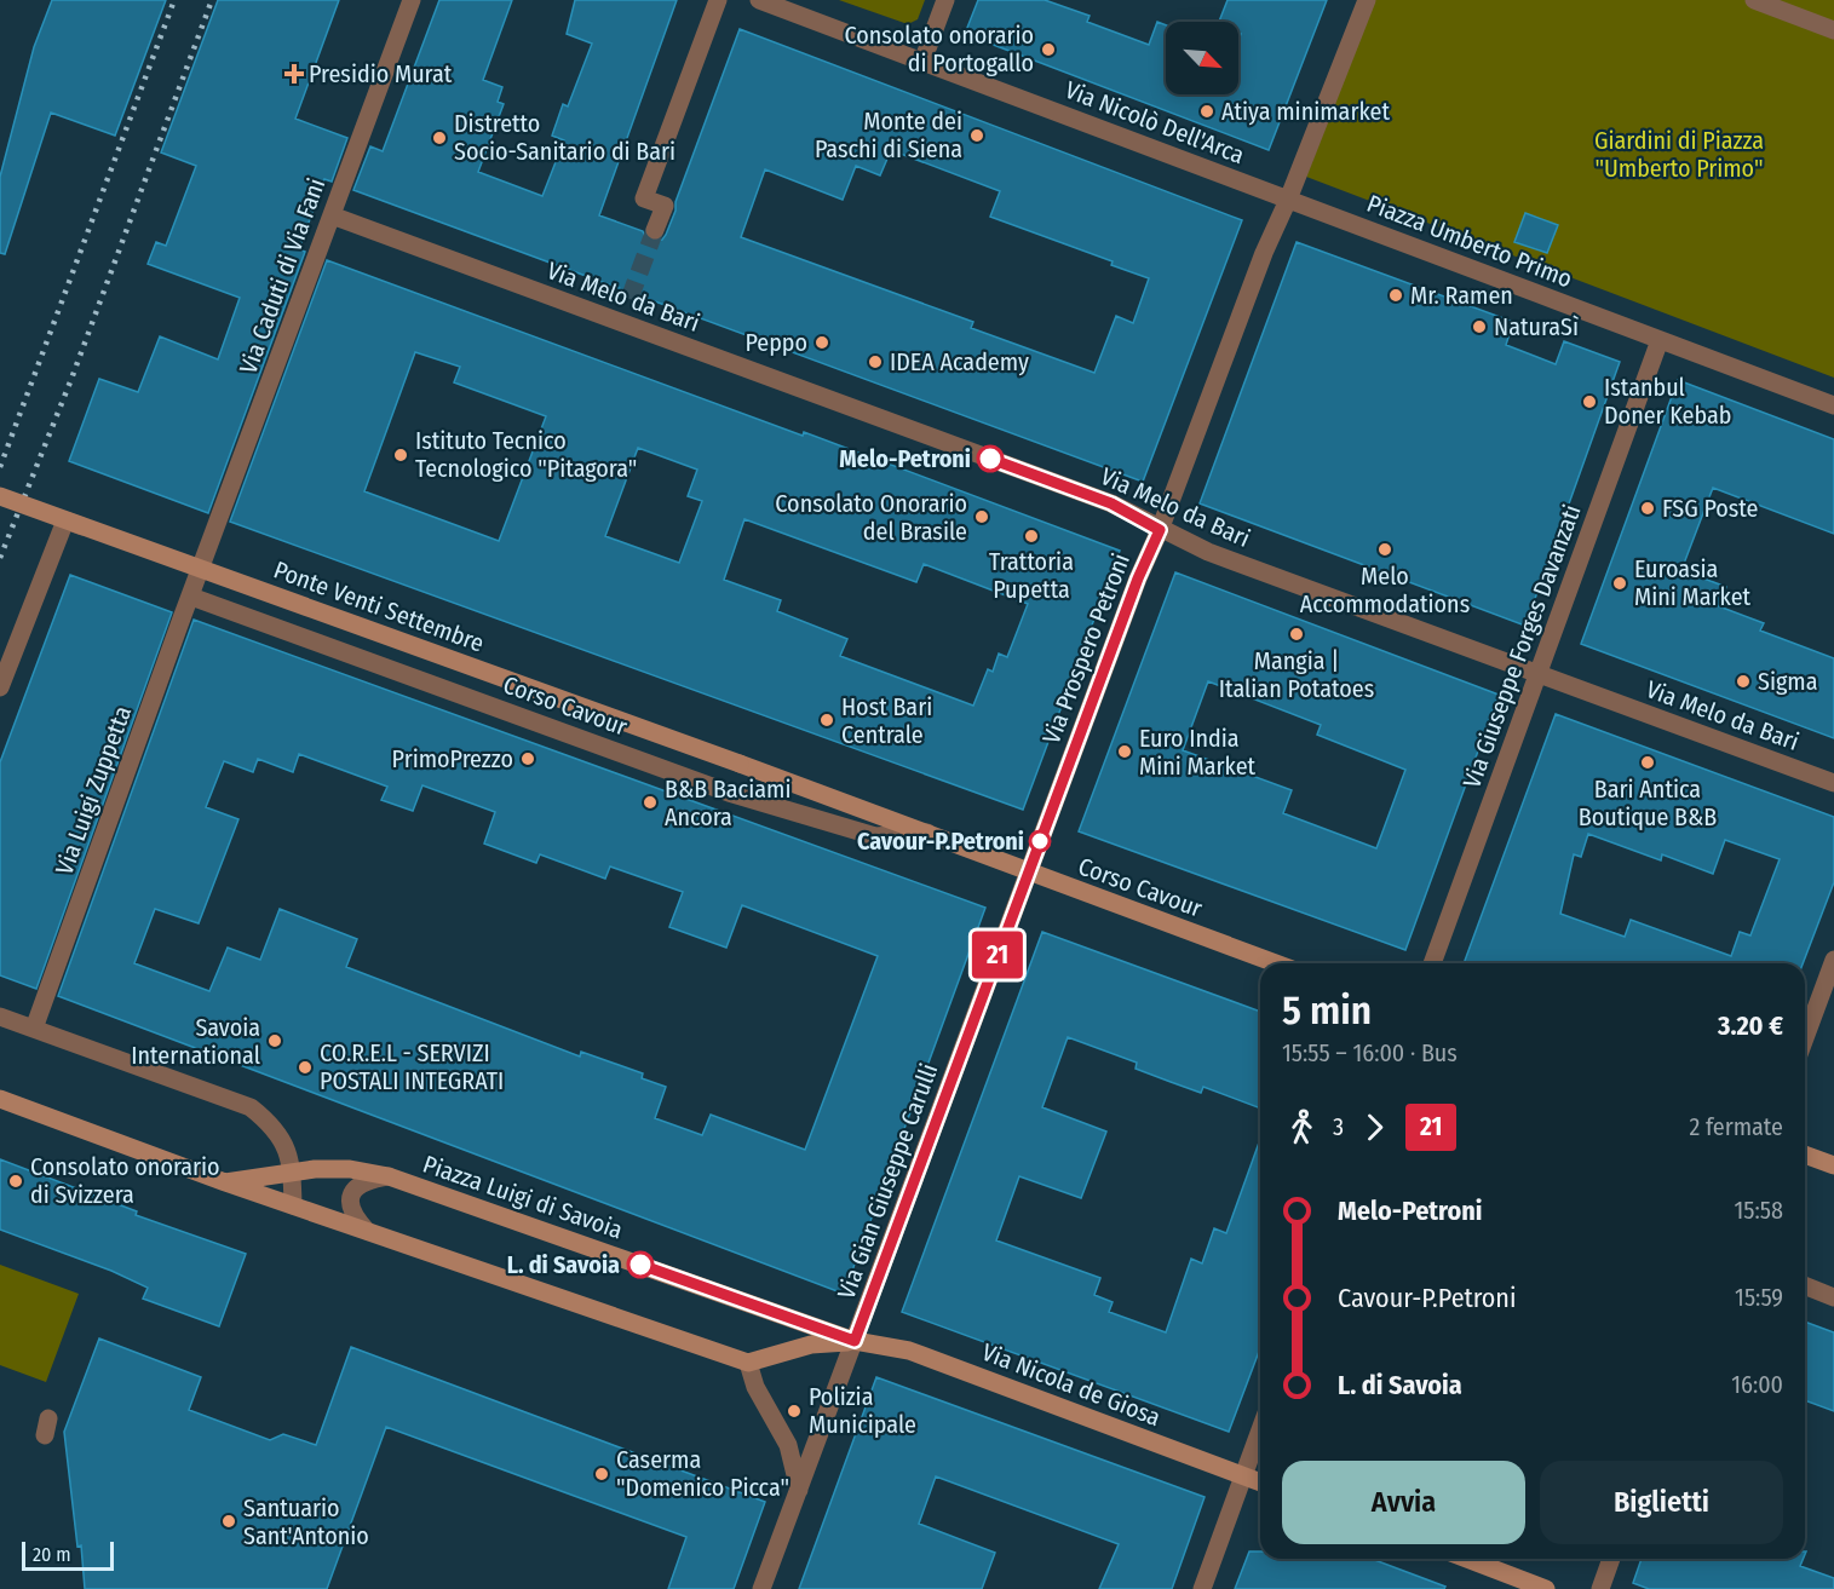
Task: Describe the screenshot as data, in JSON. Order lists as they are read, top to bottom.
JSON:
{
  "streets": {
    "main road": [
      "Ponte Venti Settembre",
      "Corso Cavour",
      "Piazza Luigi di Savoia",
      "Via Nicola de Giosa"
    ],
    "street": [
      "Via Nicolò Dell'Arca",
      "Piazza Umberto Primo",
      "Via Caduti di Via Fani",
      "Via Melo da Bari",
      "Via Giuseppe Forges Davanzati",
      "Via Prospero Petroni",
      "Via Luigi Zuppetta",
      "Via Gian Giuseppe Carulli"
    ]
  },
  "crossings": [
    ["Via Nicolò Dell'Arca", "Piazza Umberto Primo"],
    ["Via Nicolò Dell'Arca", "Via Prospero Petroni"],
    ["Piazza Umberto Primo", "Via Giuseppe Forges Davanzati"],
    ["Piazza Umberto Primo", "Via Prospero Petroni"],
    ["Via Caduti di Via Fani", "Via Melo da Bari"],
    ["Via Caduti di Via Fani", "Via Luigi Zuppetta"],
    ["Via Melo da Bari", "Via Giuseppe Forges Davanzati"],
    ["Via Melo da Bari", "Via Prospero Petroni"],
    ["Ponte Venti Settembre", "Corso Cavour"],
    ["Via Prospero Petroni", "Corso Cavour"],
    ["Via Prospero Petroni", "Via Gian Giuseppe Carulli"],
    ["Corso Cavour", "Via Luigi Zuppetta"],
    ["Corso Cavour", "Via Gian Giuseppe Carulli"],
    ["Via Gian Giuseppe Carulli", "Piazza Luigi di Savoia"],
    ["Via Gian Giuseppe Carulli", "Via Nicola de Giosa"],
    ["Piazza Luigi di Savoia", "Via Nicola de Giosa"]
  ],
  "parks": ["Giardini di Piazza \"Umberto Primo\""],
  "places": {
    "other": [
      "Consolato onorario di Portogallo",
      "Atiya minimarket",
      "Monte dei Paschi di Siena",
      "Distretto Socio-Sanitario di Bari",
      "Mr. Ramen",
      "NaturaSì",
      "Peppo",
      "IDEA Academy",
      "Istanbul Doner Kebab",
      "Istituto Tecnico Tecnologico \"Pitagora\"",
      "Melo-Petroni",
      "FSG Poste",
      "Consolato Onorario del Brasile",
      "Trattoria Pupetta",
      "Melo Accommodations",
      "Euroasia Mini Market",
      "Mangia | Italian Potatoes",
      "Sigma",
      "Host Bari Centrale",
      "Euro India Mini Market",
      "PrimoPrezzo",
      "Bari Antica Boutique B&B",
      "B&B Baciami Ancora",
      "Cavour-P.Petroni",
      "Savoia International",
      "CO.R.E.L - SERVIZI POSTALI INTEGRATI",
      "Consolato onorario di Svizzera",
      "L. di Savoia",
      "Polizia Municipale",
      "Caserma \"Domenico Picca\"",
      "Santuario Sant'Antonio"
    ],
    "health": ["Presidio Murat"]
  },
  "lines": ["bus line 21"],
  "scale_bar": "20 m",
  "north": "bottom right",
  "page": {
    "on_map": "21",
    "heading": ["5 min", "15:55 – 16:00 · Bus", "3.20 €"],
    "legs": ["3", "21", "2 fermate"],
    "list": [
      {
        "name": "Melo-Petroni",
        "value": "15:58"
      },
      {
        "name": "Cavour-P.Petroni",
        "value": "15:59"
      },
      {
        "name": "L. di Savoia",
        "value": "16:00"
      }
    ],
    "buttons": ["Avvia", "Biglietti"],
    "scale": "20 m"
  }
}
